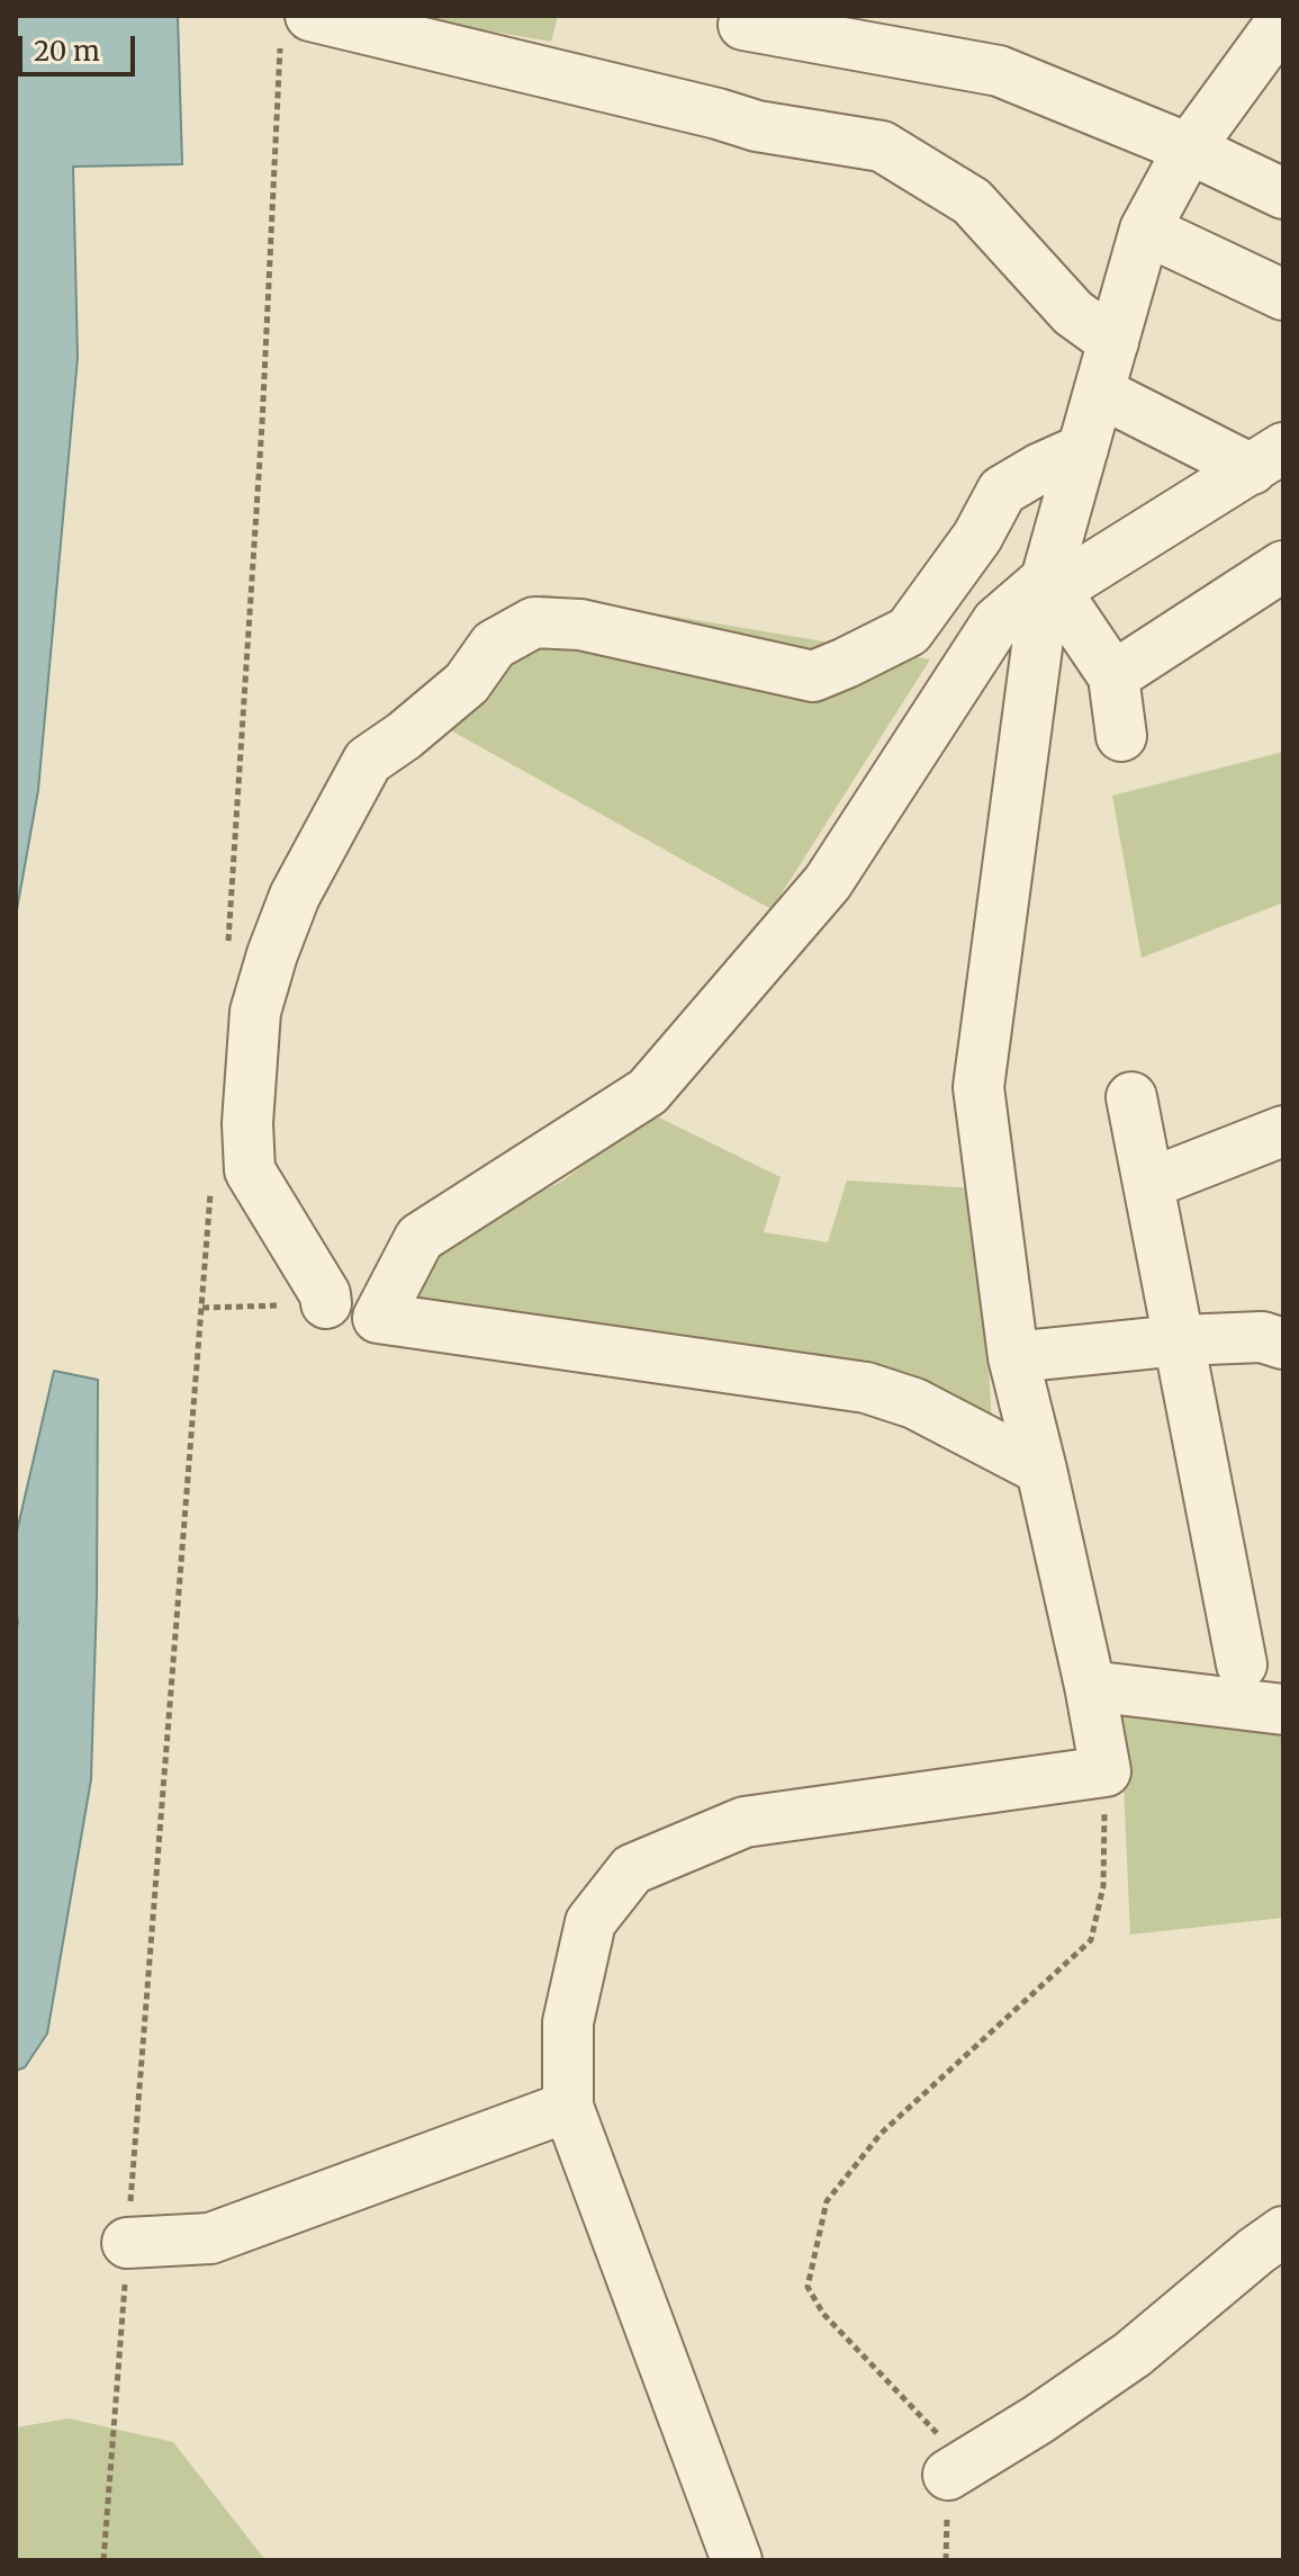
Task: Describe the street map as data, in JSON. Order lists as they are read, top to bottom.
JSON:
{
  "scale_bar": "20 m"
}
